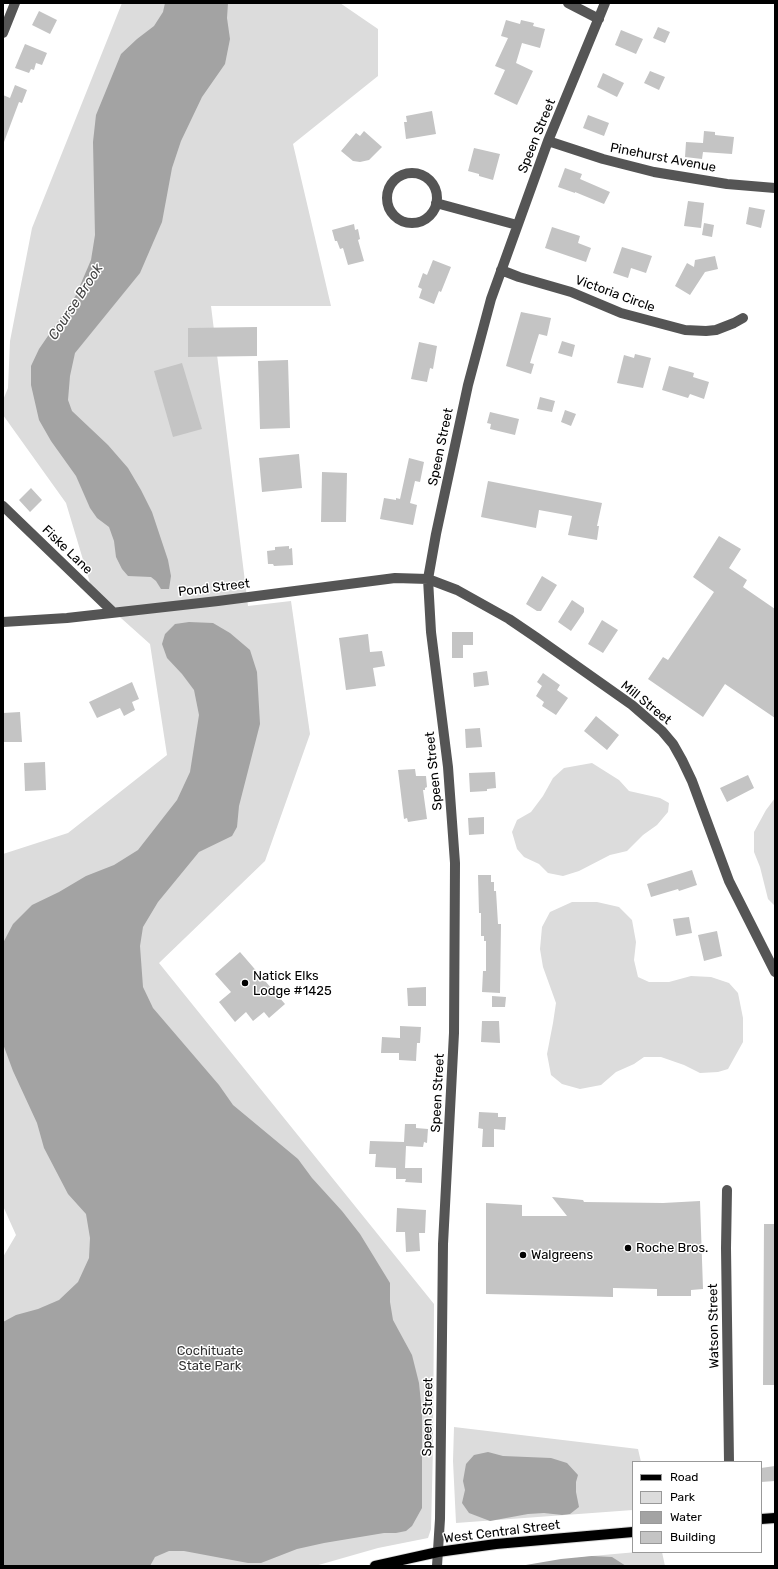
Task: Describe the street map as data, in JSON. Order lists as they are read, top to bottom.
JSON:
{
  "streets": {
    "main road": ["West Central Street"],
    "street": [
      "Speen Street",
      "Pinehurst Avenue",
      "Victoria Circle",
      "Fiske Lane",
      "Pond Street",
      "Mill Street",
      "Watson Street"
    ]
  },
  "crossings": [
    ["Speen Street", "Pinehurst Avenue"],
    ["Speen Street", "Victoria Circle"],
    ["Speen Street", "Pond Street"],
    ["Speen Street", "Mill Street"],
    ["Speen Street", "West Central Street"],
    ["Fiske Lane", "Pond Street"],
    ["Pond Street", "Mill Street"]
  ],
  "water": ["Course Brook"],
  "parks": ["Cochituate State Park"],
  "places": ["Natick Elks Lodge #1425", "Roche Bros.", "Walgreens"],
  "legend": [
    "Road",
    "Park",
    "Water",
    "Building"
  ]
}
